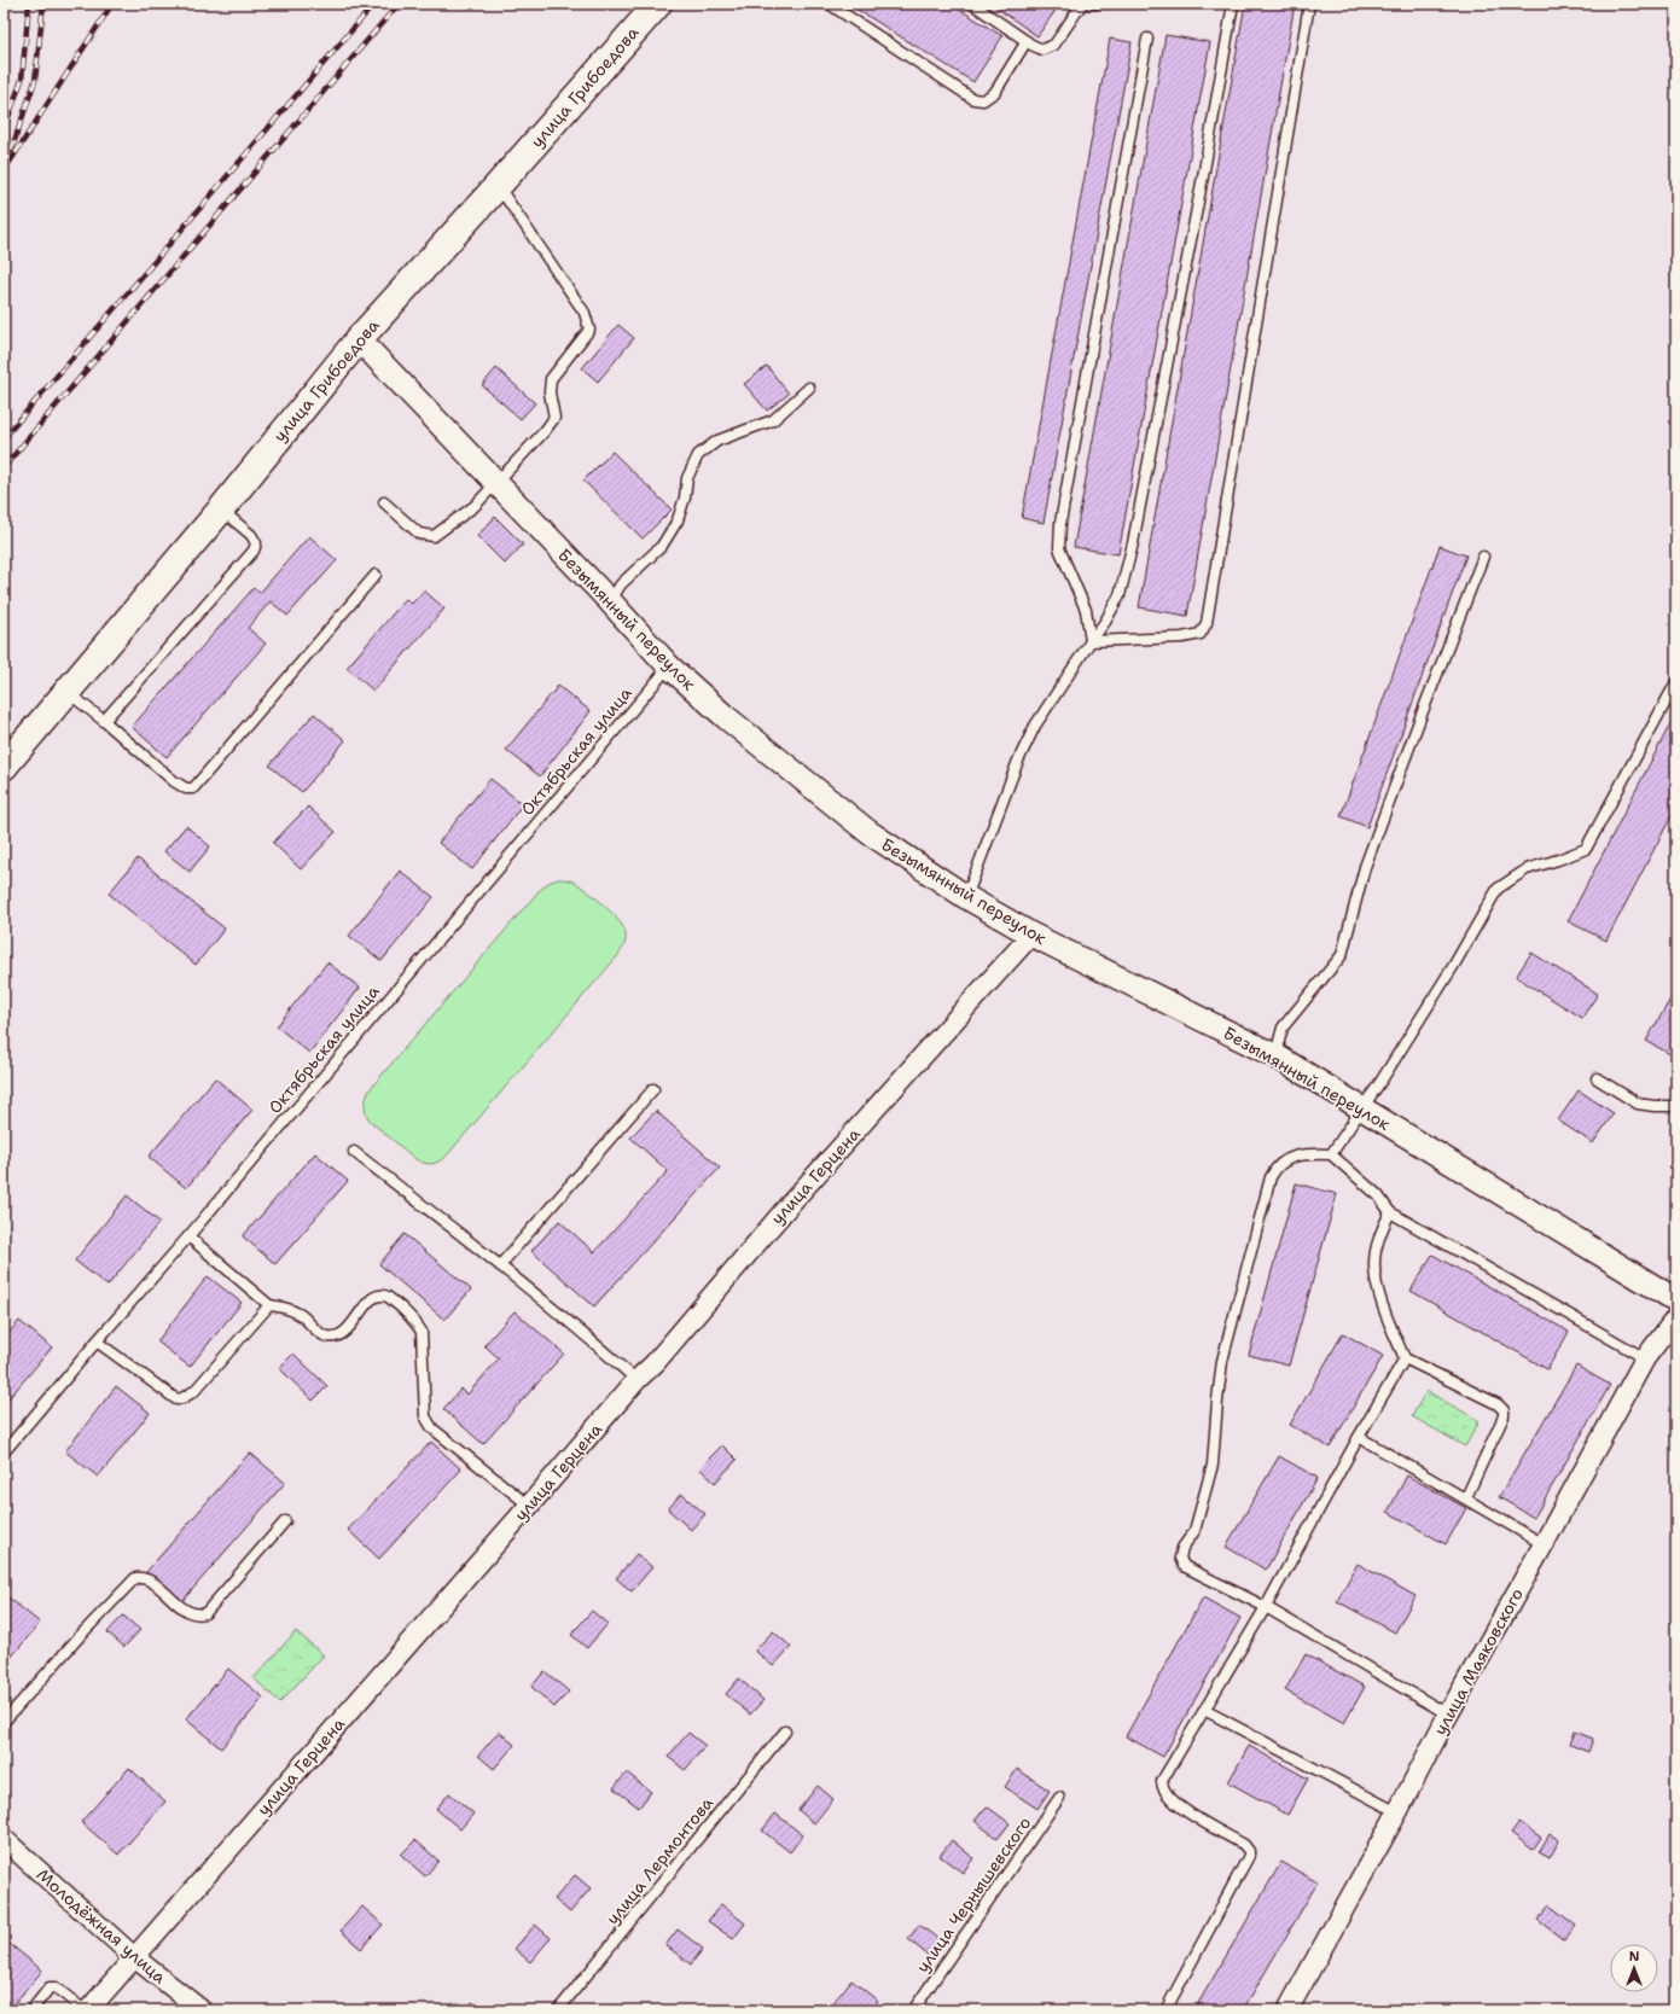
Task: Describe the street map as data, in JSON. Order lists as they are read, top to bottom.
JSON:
{
  "streets": {
    "main road": ["улица Грибоедова"],
    "street": [
      "Безымянный переулок",
      "улица Герцена",
      "улица Маяковского",
      "Молодёжная улица"
    ],
    "lane": ["Октябрьская улица", "улица Лермонтова", "улица Чернышевского"]
  },
  "crossings": [
    ["улица Грибоедова", "Безымянный переулок"],
    ["Безымянный переулок", "Октябрьская улица"],
    ["Безымянный переулок", "улица Герцена"],
    ["улица Герцена", "Молодёжная улица"]
  ],
  "north": "top"
}
